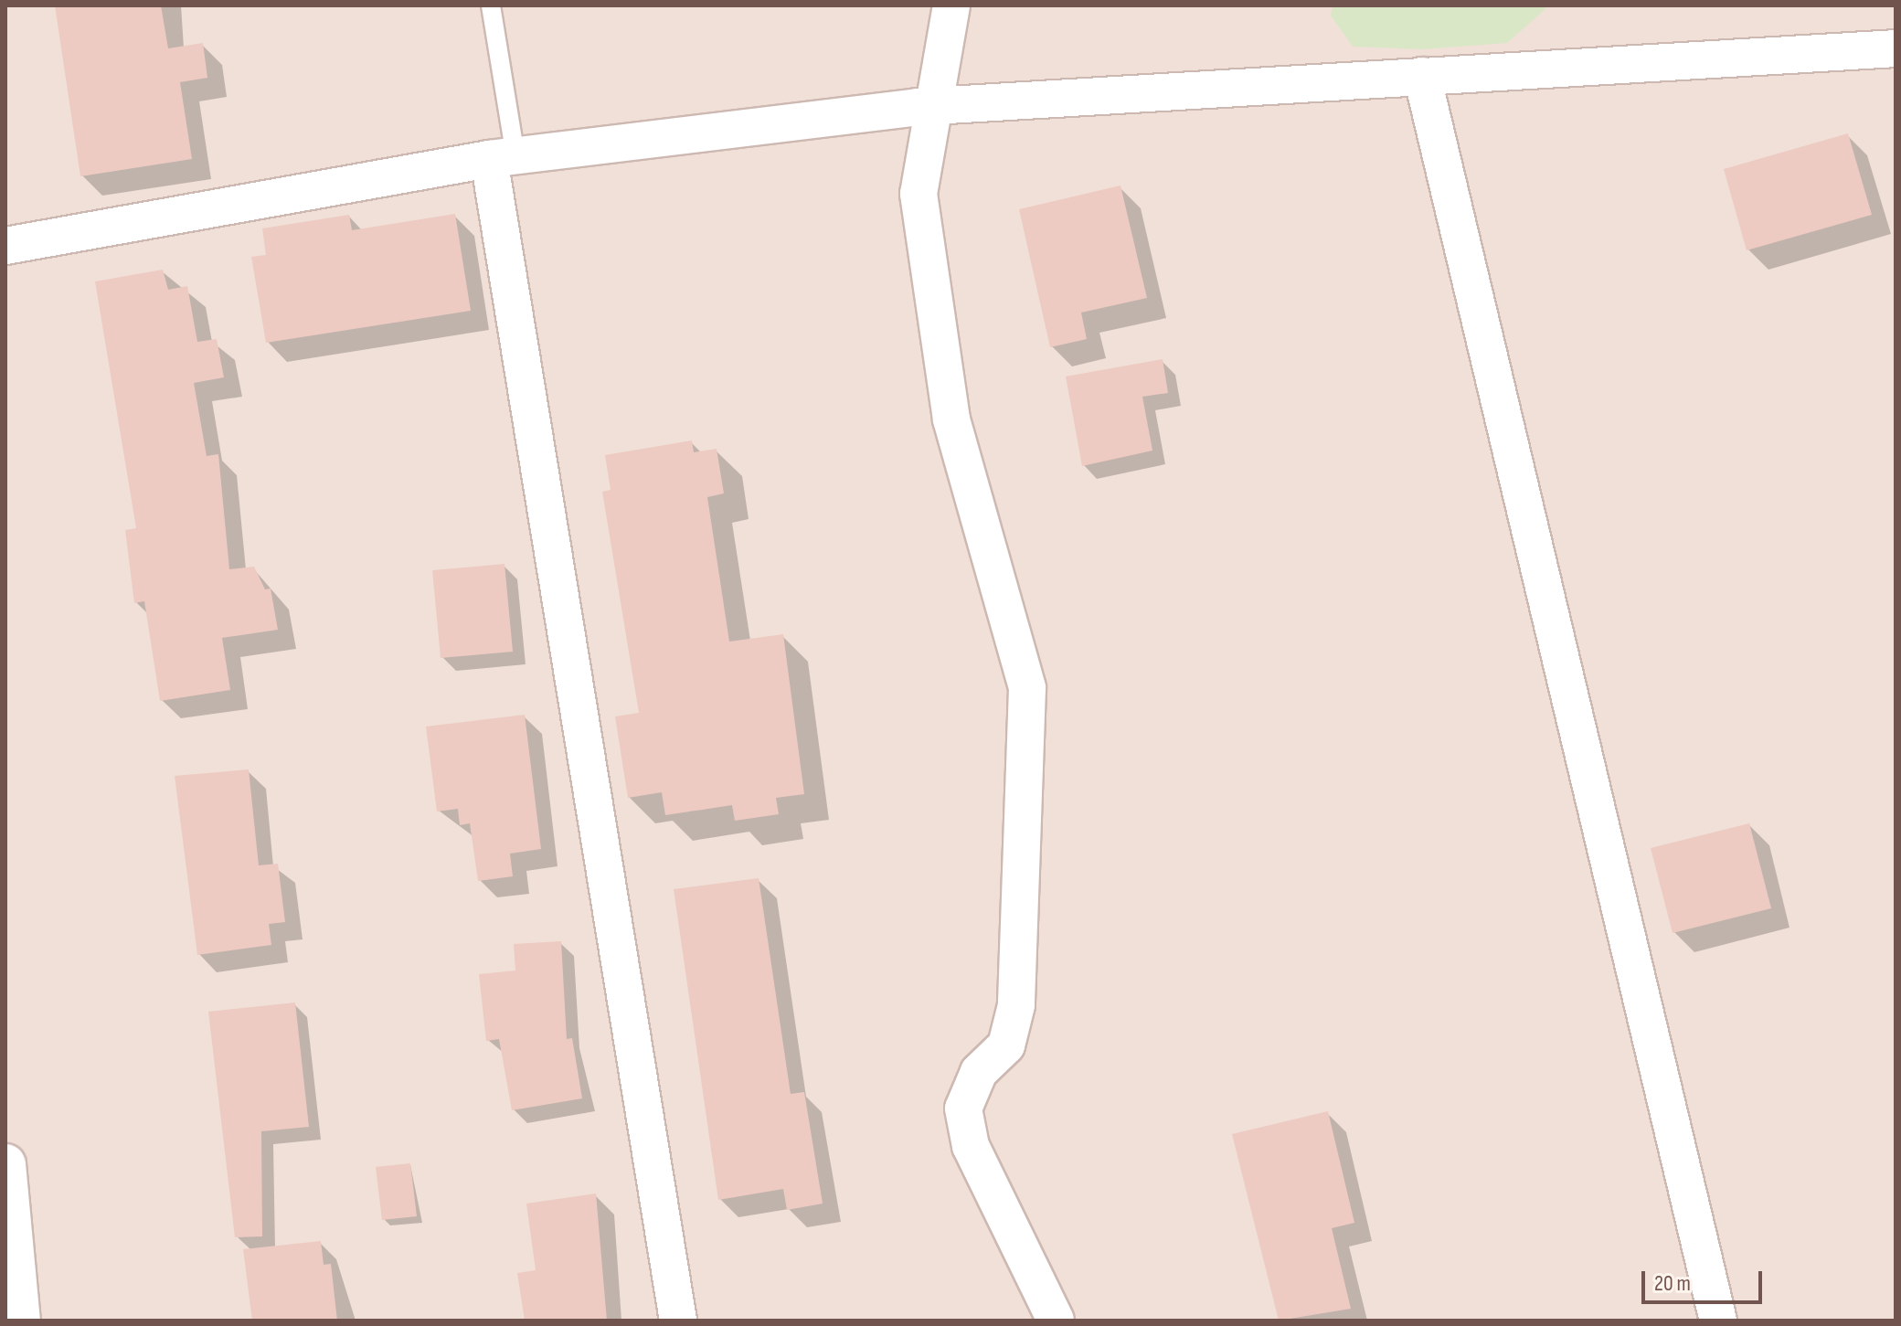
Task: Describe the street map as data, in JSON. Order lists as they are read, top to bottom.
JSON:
{
  "scale_bar": "20 m"
}
